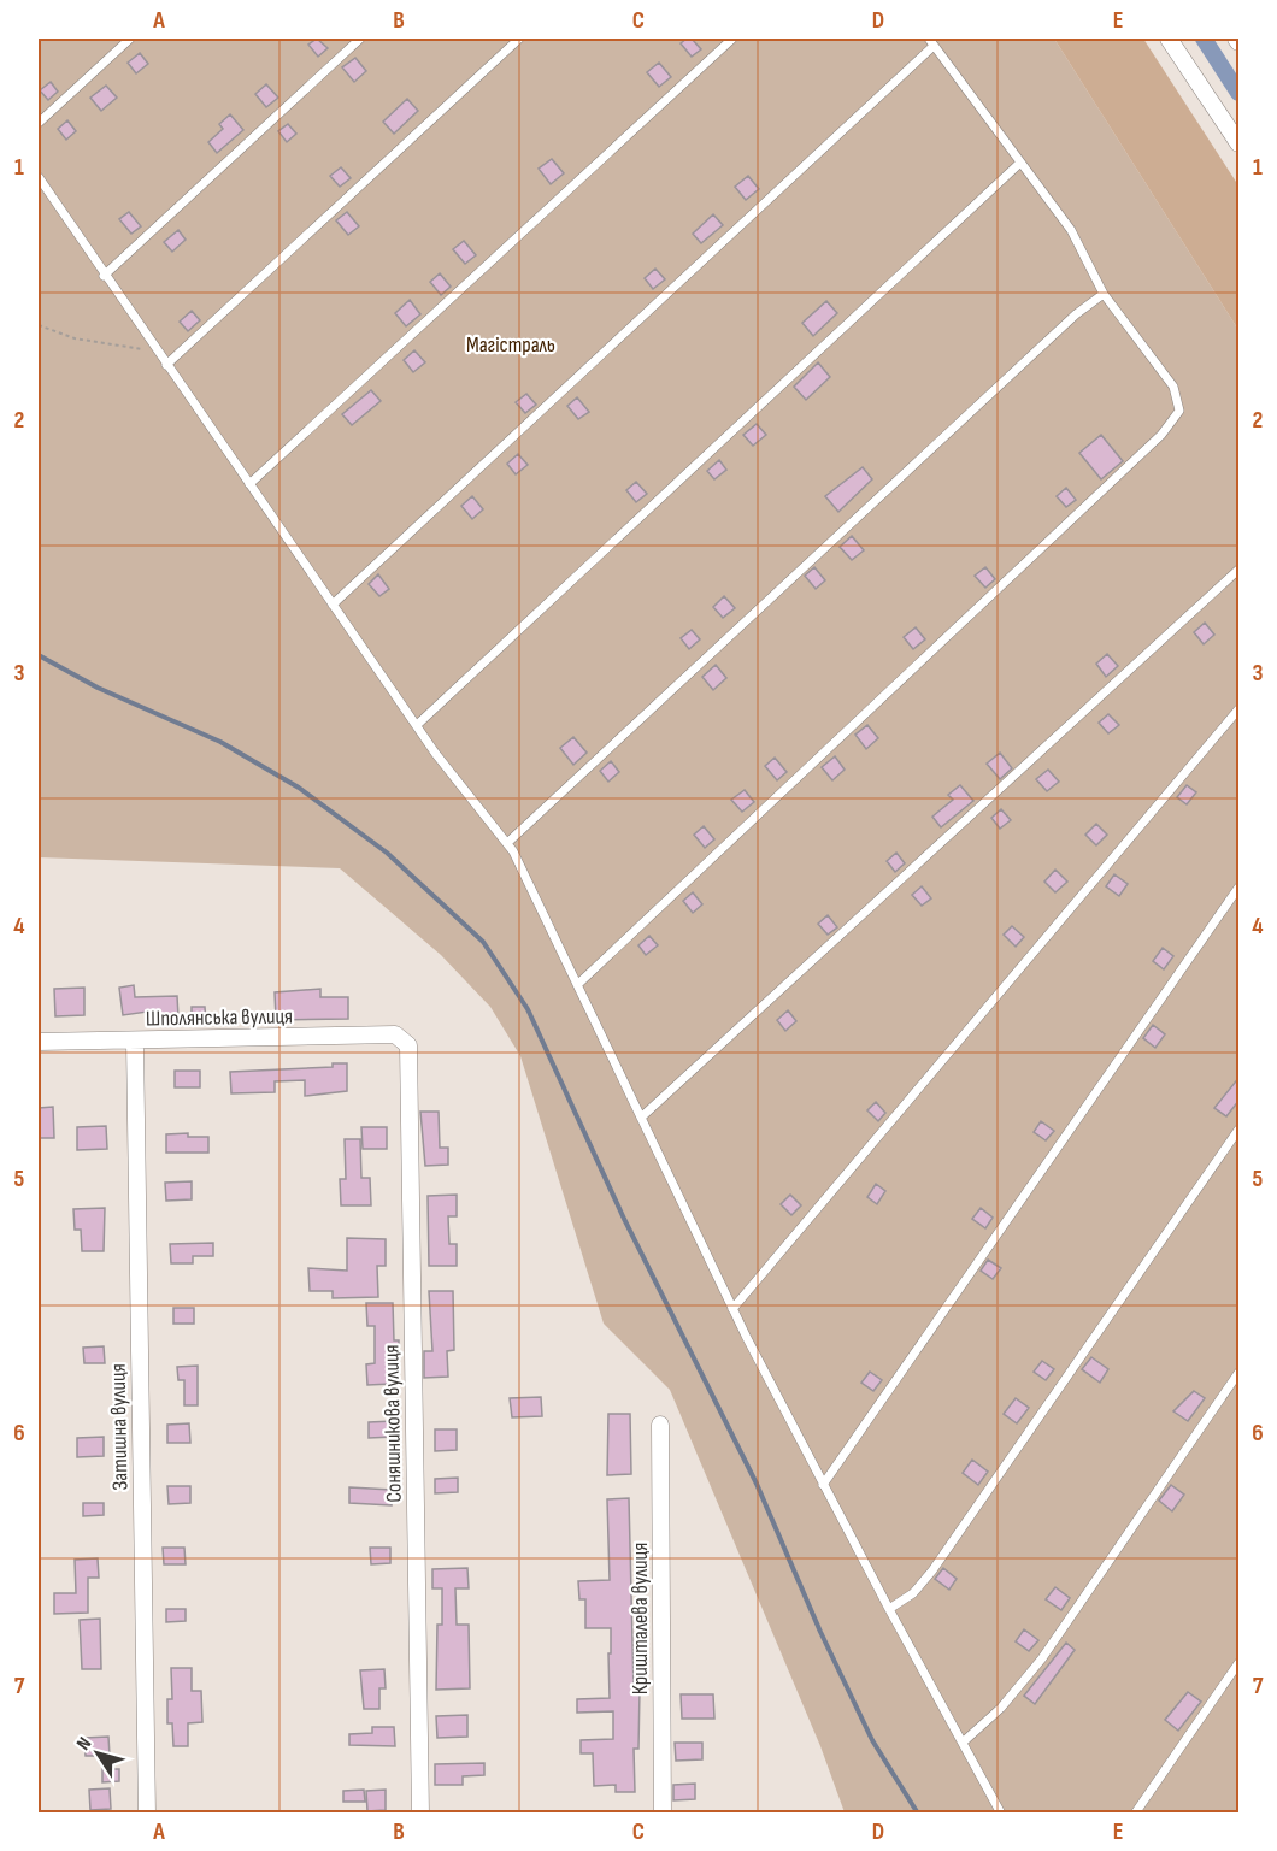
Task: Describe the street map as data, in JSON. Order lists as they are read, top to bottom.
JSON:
{
  "streets": {
    "street": [
      "Шполянська вулиця",
      "Соняшникова вулиця",
      "Затишна вулиця",
      "Кришталева вулиця"
    ]
  },
  "crossings": [
    ["Шполянська вулиця", "Соняшникова вулиця"],
    ["Шполянська вулиця", "Затишна вулиця"]
  ],
  "parks": ["Магістраль"],
  "north": "top left",
  "grid": {
    "columns": [
      "A",
      "B",
      "C",
      "D",
      "E"
    ],
    "rows": [
      "1",
      "2",
      "3",
      "4",
      "5",
      "6",
      "7"
    ]
  }
}
